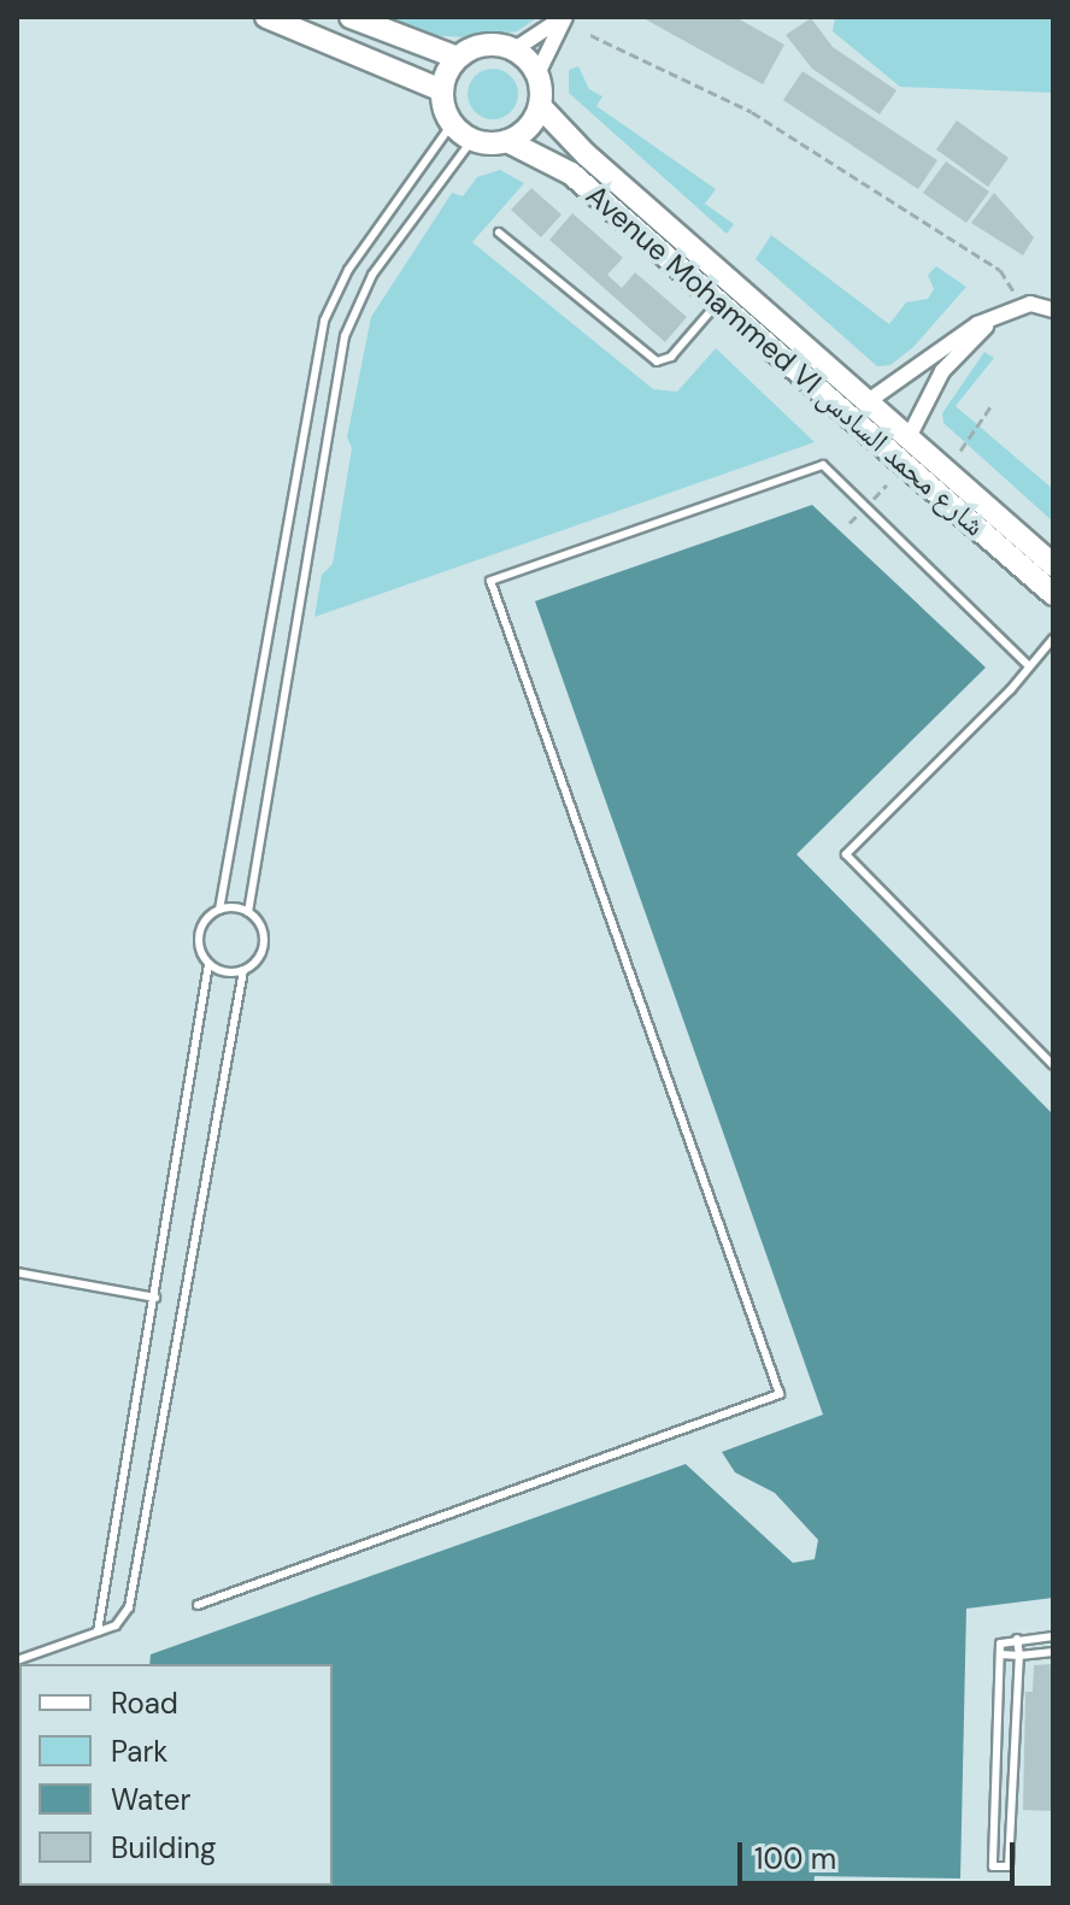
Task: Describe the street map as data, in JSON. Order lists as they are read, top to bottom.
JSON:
{
  "streets": {
    "main road": ["Avenue Mohammed VI شارع محمد السادس"]
  },
  "legend": [
    "Road",
    "Park",
    "Water",
    "Building"
  ],
  "scale_bar": "100 m"
}
